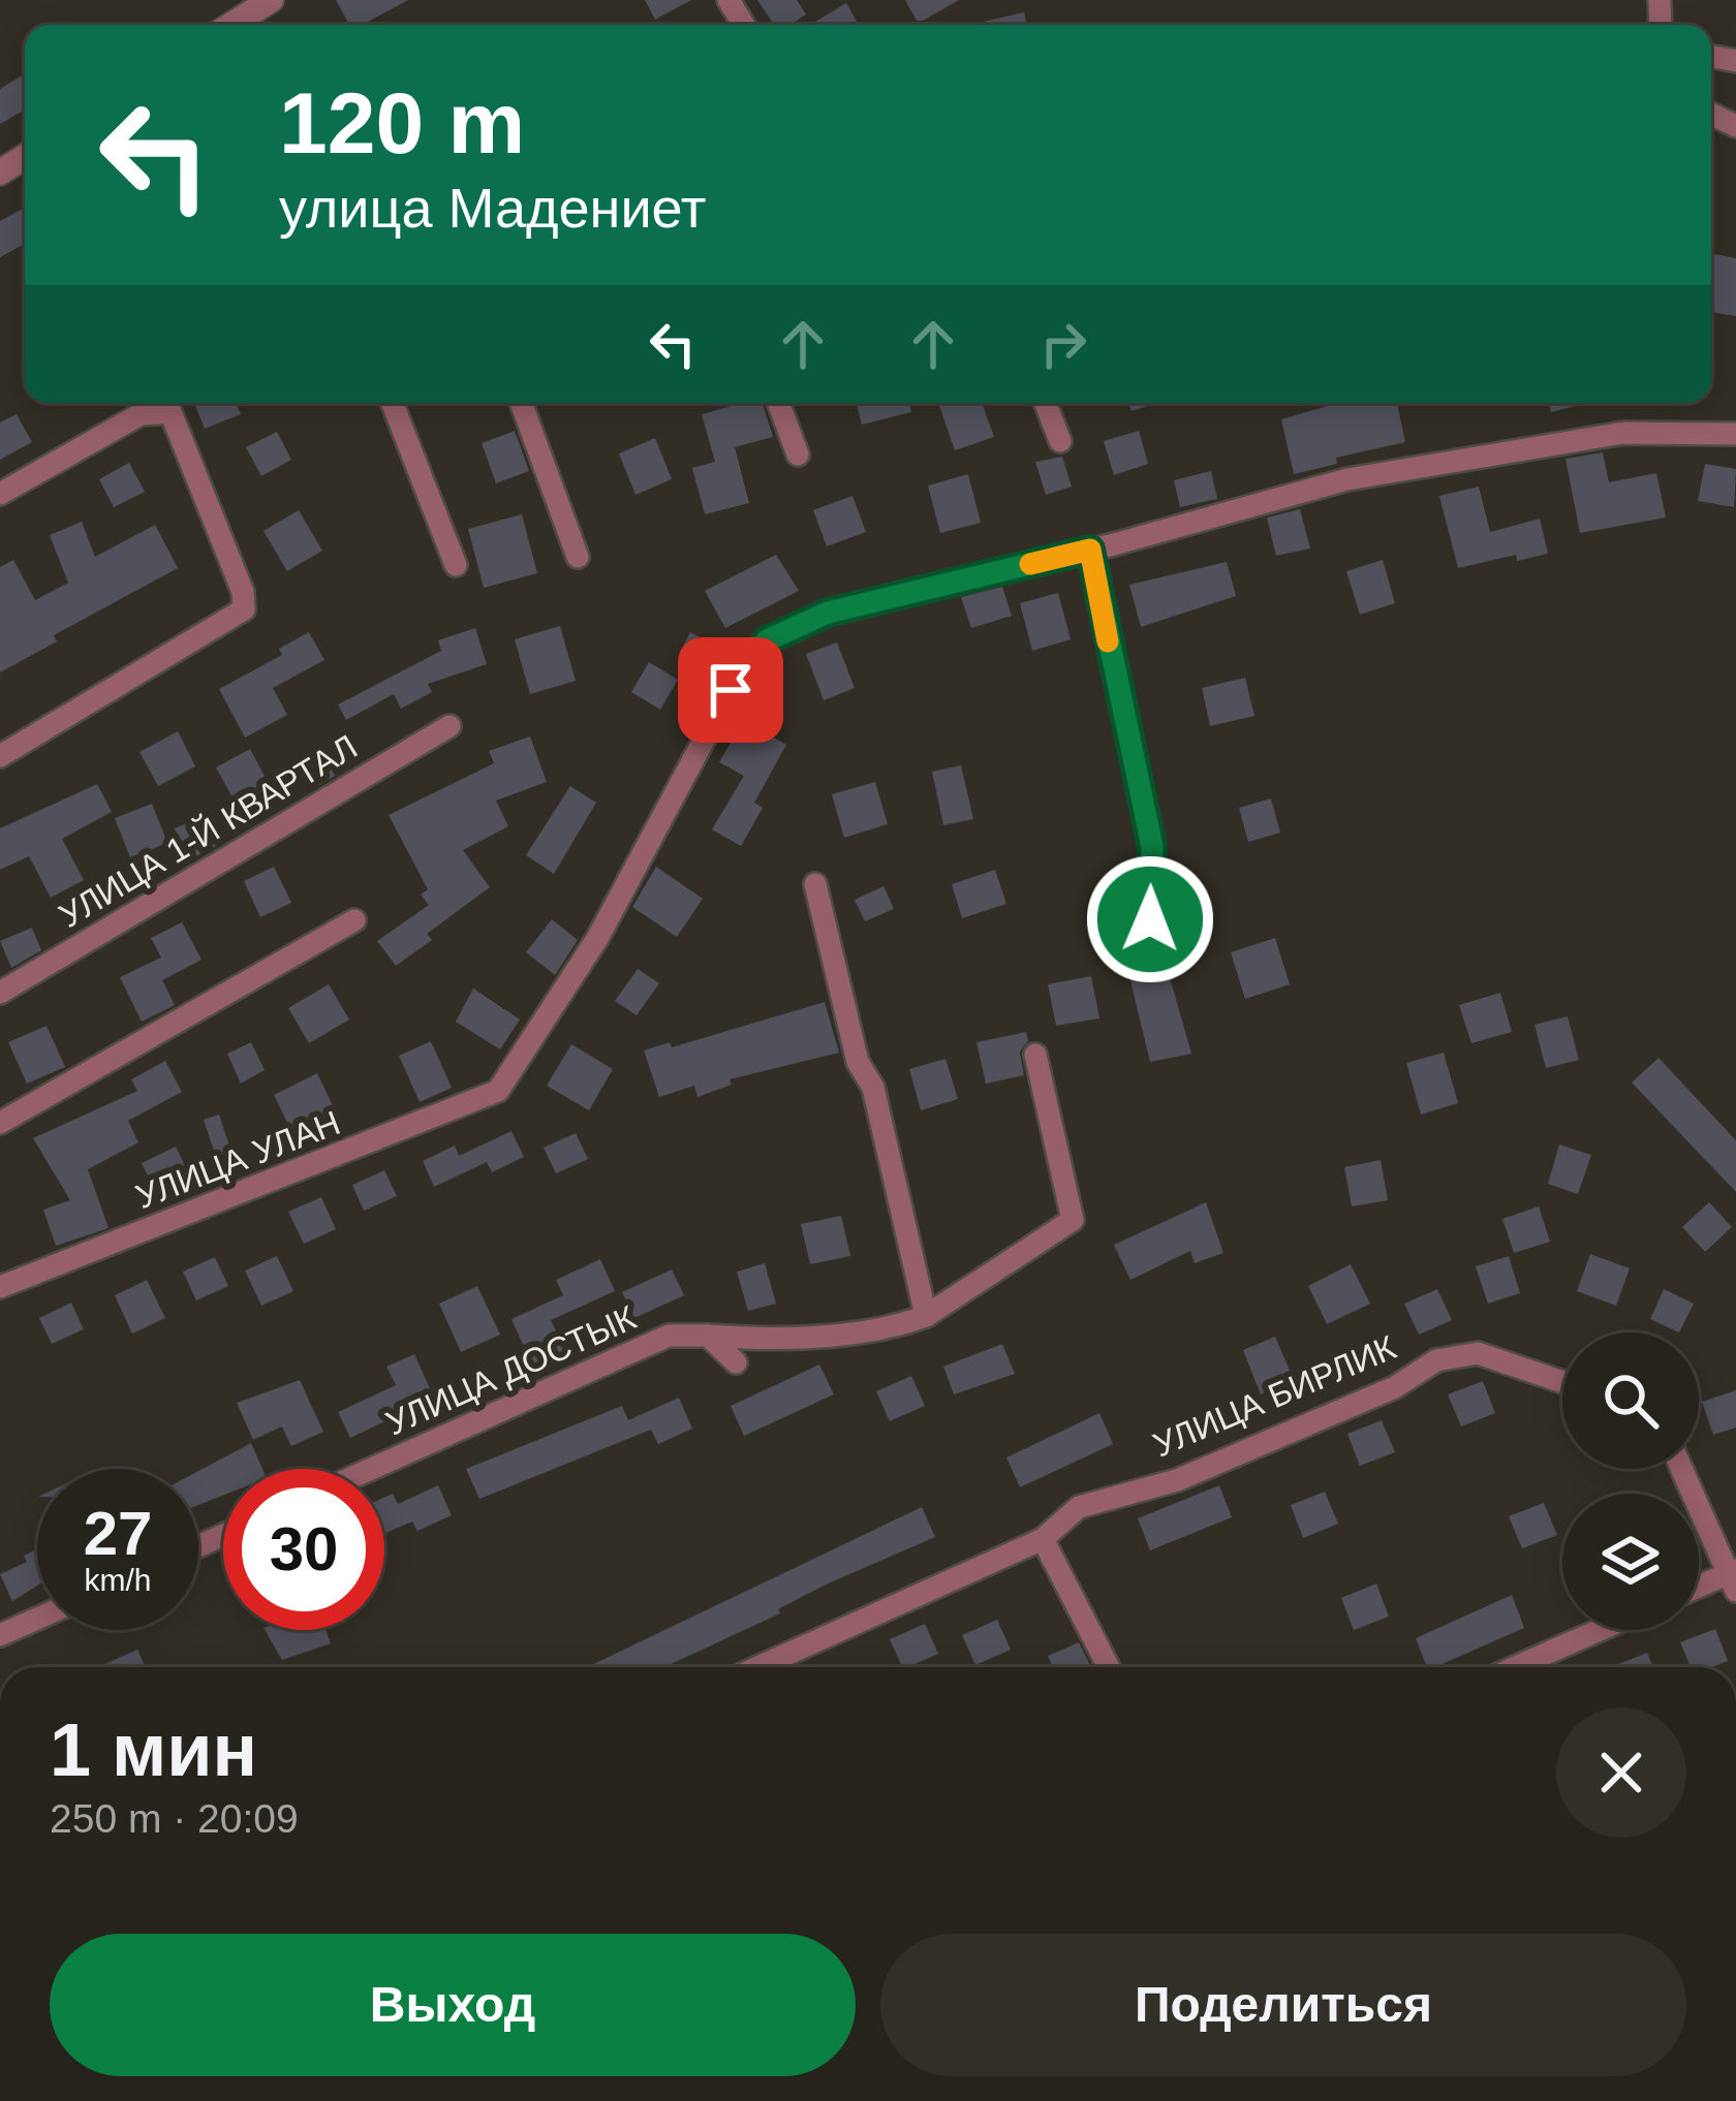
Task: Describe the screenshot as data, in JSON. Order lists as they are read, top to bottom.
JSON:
{
  "streets": {
    "street": [
      "УЛИЦА 1-Й КВАРТАЛ",
      "УЛИЦА УЛАН",
      "УЛИЦА ДОСТЫК",
      "УЛИЦА БИРЛИК"
    ]
  },
  "page": {
    "turn": ["120 m", "улица Мадениет"],
    "speed": "27 km/h",
    "limit": "30",
    "heading": ["1 мин", "250 m · 20:09"],
    "buttons": ["Выход", "Поделиться"]
  }
}
